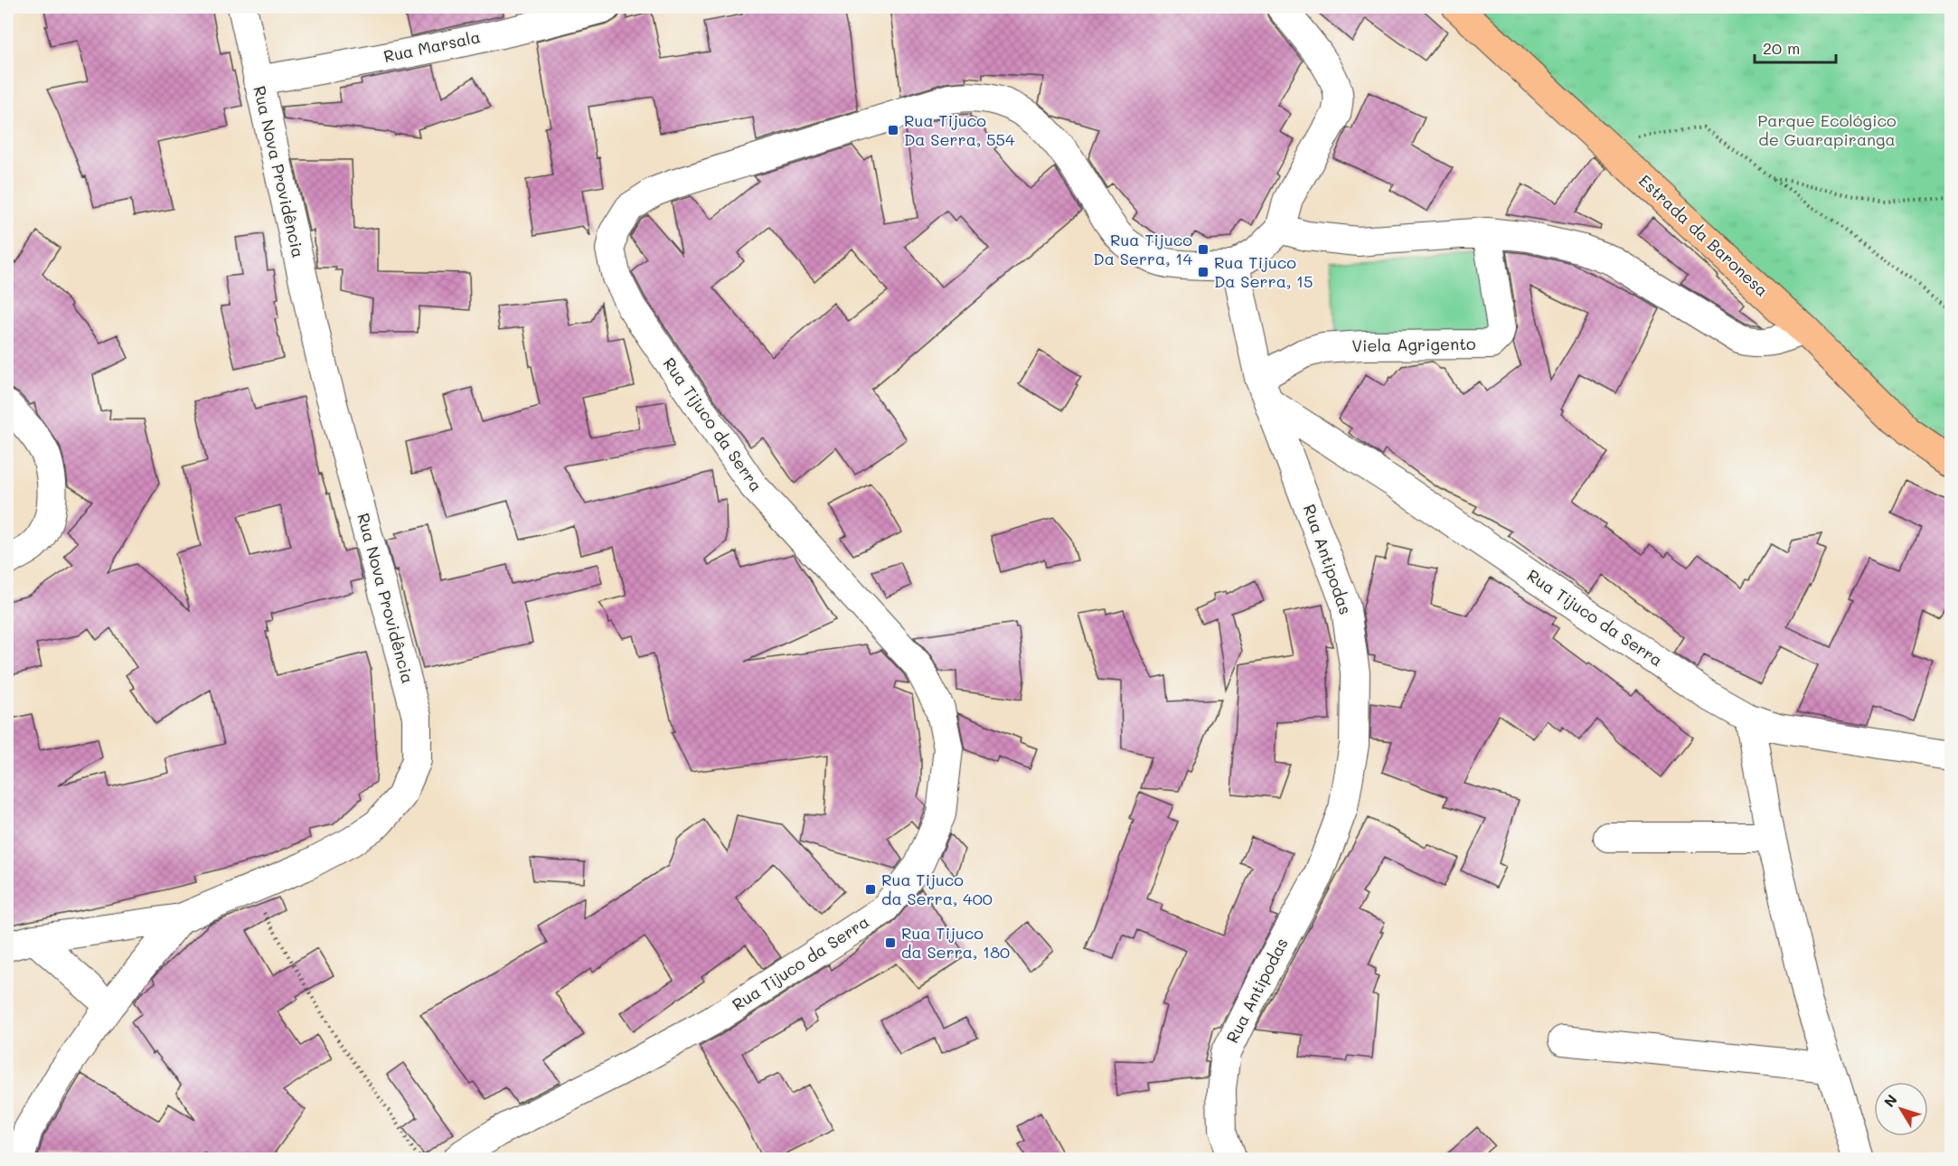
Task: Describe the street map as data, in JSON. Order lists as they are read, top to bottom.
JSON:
{
  "streets": {
    "main road": ["Estrada da Baronesa"],
    "street": [
      "Rua Marsala",
      "Rua Nova Providência",
      "Viela Agrigento",
      "Rua Tijuco da Serra",
      "Rua Antipodas"
    ]
  },
  "crossings": [
    ["Rua Marsala", "Rua Nova Providência"],
    ["Viela Agrigento", "Rua Antipodas"],
    ["Rua Tijuco da Serra", "Rua Antipodas"]
  ],
  "parks": ["Parque Ecológico de Guarapiranga"],
  "places": {
    "transit": [
      "Rua Tijuco Da Serra, 554",
      "Rua Tijuco Da Serra, 14",
      "Rua Tijuco Da Serra, 15",
      "Rua Tijuco da Serra, 400",
      "Rua Tijuco da Serra, 180"
    ]
  },
  "scale_bar": "20 m",
  "north": "top left"
}
